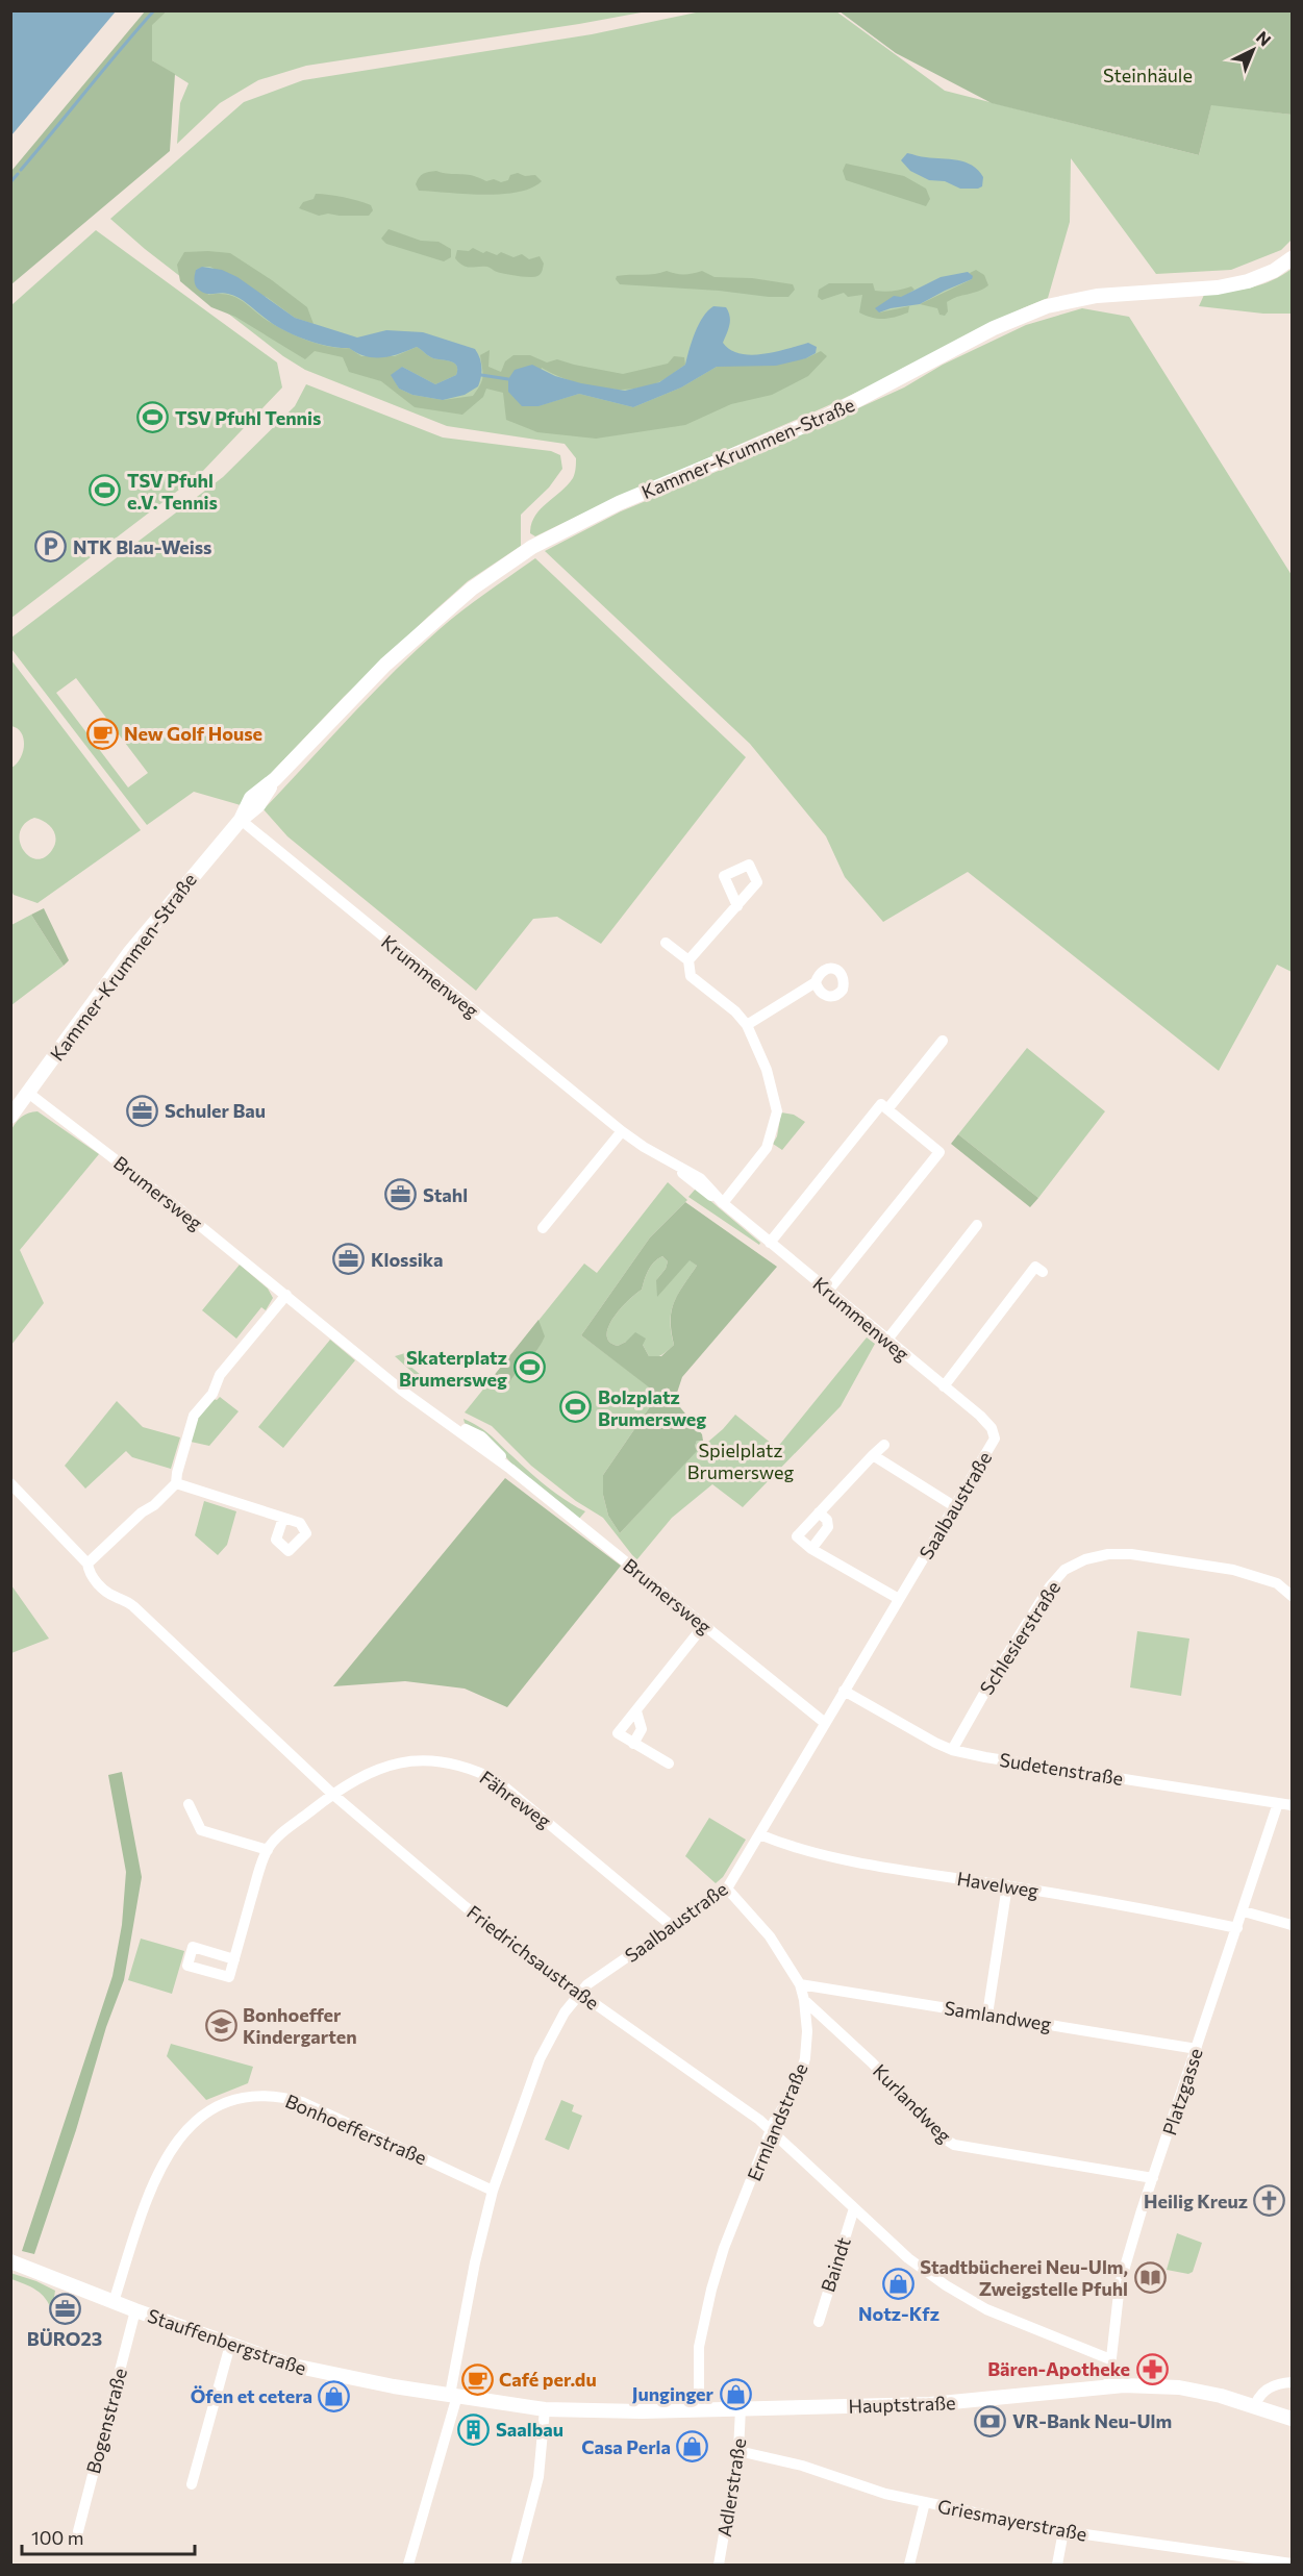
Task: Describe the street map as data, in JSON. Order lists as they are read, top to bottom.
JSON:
{
  "streets": {
    "street": [
      "Kammer-Krummen-Straße",
      "Krummenweg",
      "Brumersweg",
      "Saalbaustraße",
      "Schlesierstraße",
      "Sudetenstraße",
      "Fähreweg",
      "Havelweg",
      "Friedrichsaustraße",
      "Samlandweg",
      "Platzgasse",
      "Kurlandweg",
      "Ermlandstraße",
      "Bonhoefferstraße",
      "Baindt",
      "Stauffenbergstraße",
      "Hauptstraße",
      "Bogenstraße",
      "Adlerstraße",
      "Griesmayerstraße"
    ]
  },
  "crossings": [
    ["Kammer-Krummen-Straße", "Krummenweg"],
    ["Kammer-Krummen-Straße", "Brumersweg"],
    ["Krummenweg", "Saalbaustraße"],
    ["Brumersweg", "Saalbaustraße"],
    ["Saalbaustraße", "Sudetenstraße"],
    ["Saalbaustraße", "Fähreweg"],
    ["Saalbaustraße", "Havelweg"],
    ["Saalbaustraße", "Friedrichsaustraße"],
    ["Saalbaustraße", "Ermlandstraße"],
    ["Saalbaustraße", "Bonhoefferstraße"],
    ["Saalbaustraße", "Stauffenbergstraße"],
    ["Saalbaustraße", "Hauptstraße"],
    ["Schlesierstraße", "Sudetenstraße"],
    ["Sudetenstraße", "Platzgasse"],
    ["Fähreweg", "Friedrichsaustraße"],
    ["Havelweg", "Platzgasse"],
    ["Friedrichsaustraße", "Platzgasse"],
    ["Friedrichsaustraße", "Ermlandstraße"],
    ["Friedrichsaustraße", "Baindt"],
    ["Samlandweg", "Platzgasse"],
    ["Samlandweg", "Ermlandstraße"],
    ["Platzgasse", "Kurlandweg"],
    ["Platzgasse", "Hauptstraße"],
    ["Kurlandweg", "Ermlandstraße"],
    ["Ermlandstraße", "Hauptstraße"],
    ["Bonhoefferstraße", "Stauffenbergstraße"],
    ["Stauffenbergstraße", "Hauptstraße"],
    ["Stauffenbergstraße", "Bogenstraße"],
    ["Hauptstraße", "Adlerstraße"],
    ["Adlerstraße", "Griesmayerstraße"]
  ],
  "parks": ["Steinhäule", "Spielplatz Brumersweg"],
  "places": {
    "sports": [
      "TSV Pfuhl Tennis",
      "TSV Pfuhl e.V. Tennis",
      "Skaterplatz Brumersweg",
      "Bolzplatz Brumersweg"
    ],
    "parking": ["NTK Blau-Weiss"],
    "cafe": ["New Golf House", "Café per.du"],
    "office": [
      "Schuler Bau",
      "Stahl",
      "Klossika",
      "BÜRO23"
    ],
    "school or university": ["Bonhoeffer Kindergarten"],
    "church": ["Heilig Kreuz"],
    "library": ["Stadtbücherei Neu-Ulm, Zweigstelle Pfuhl"],
    "shop": [
      "Notz-Kfz",
      "Junginger",
      "Öfen et cetera",
      "Casa Perla"
    ],
    "pharmacy": ["Bären-Apotheke"],
    "bank": ["VR-Bank Neu-Ulm"],
    "building": ["Saalbau"]
  },
  "scale_bar": "100 m",
  "north": "top right"
}
